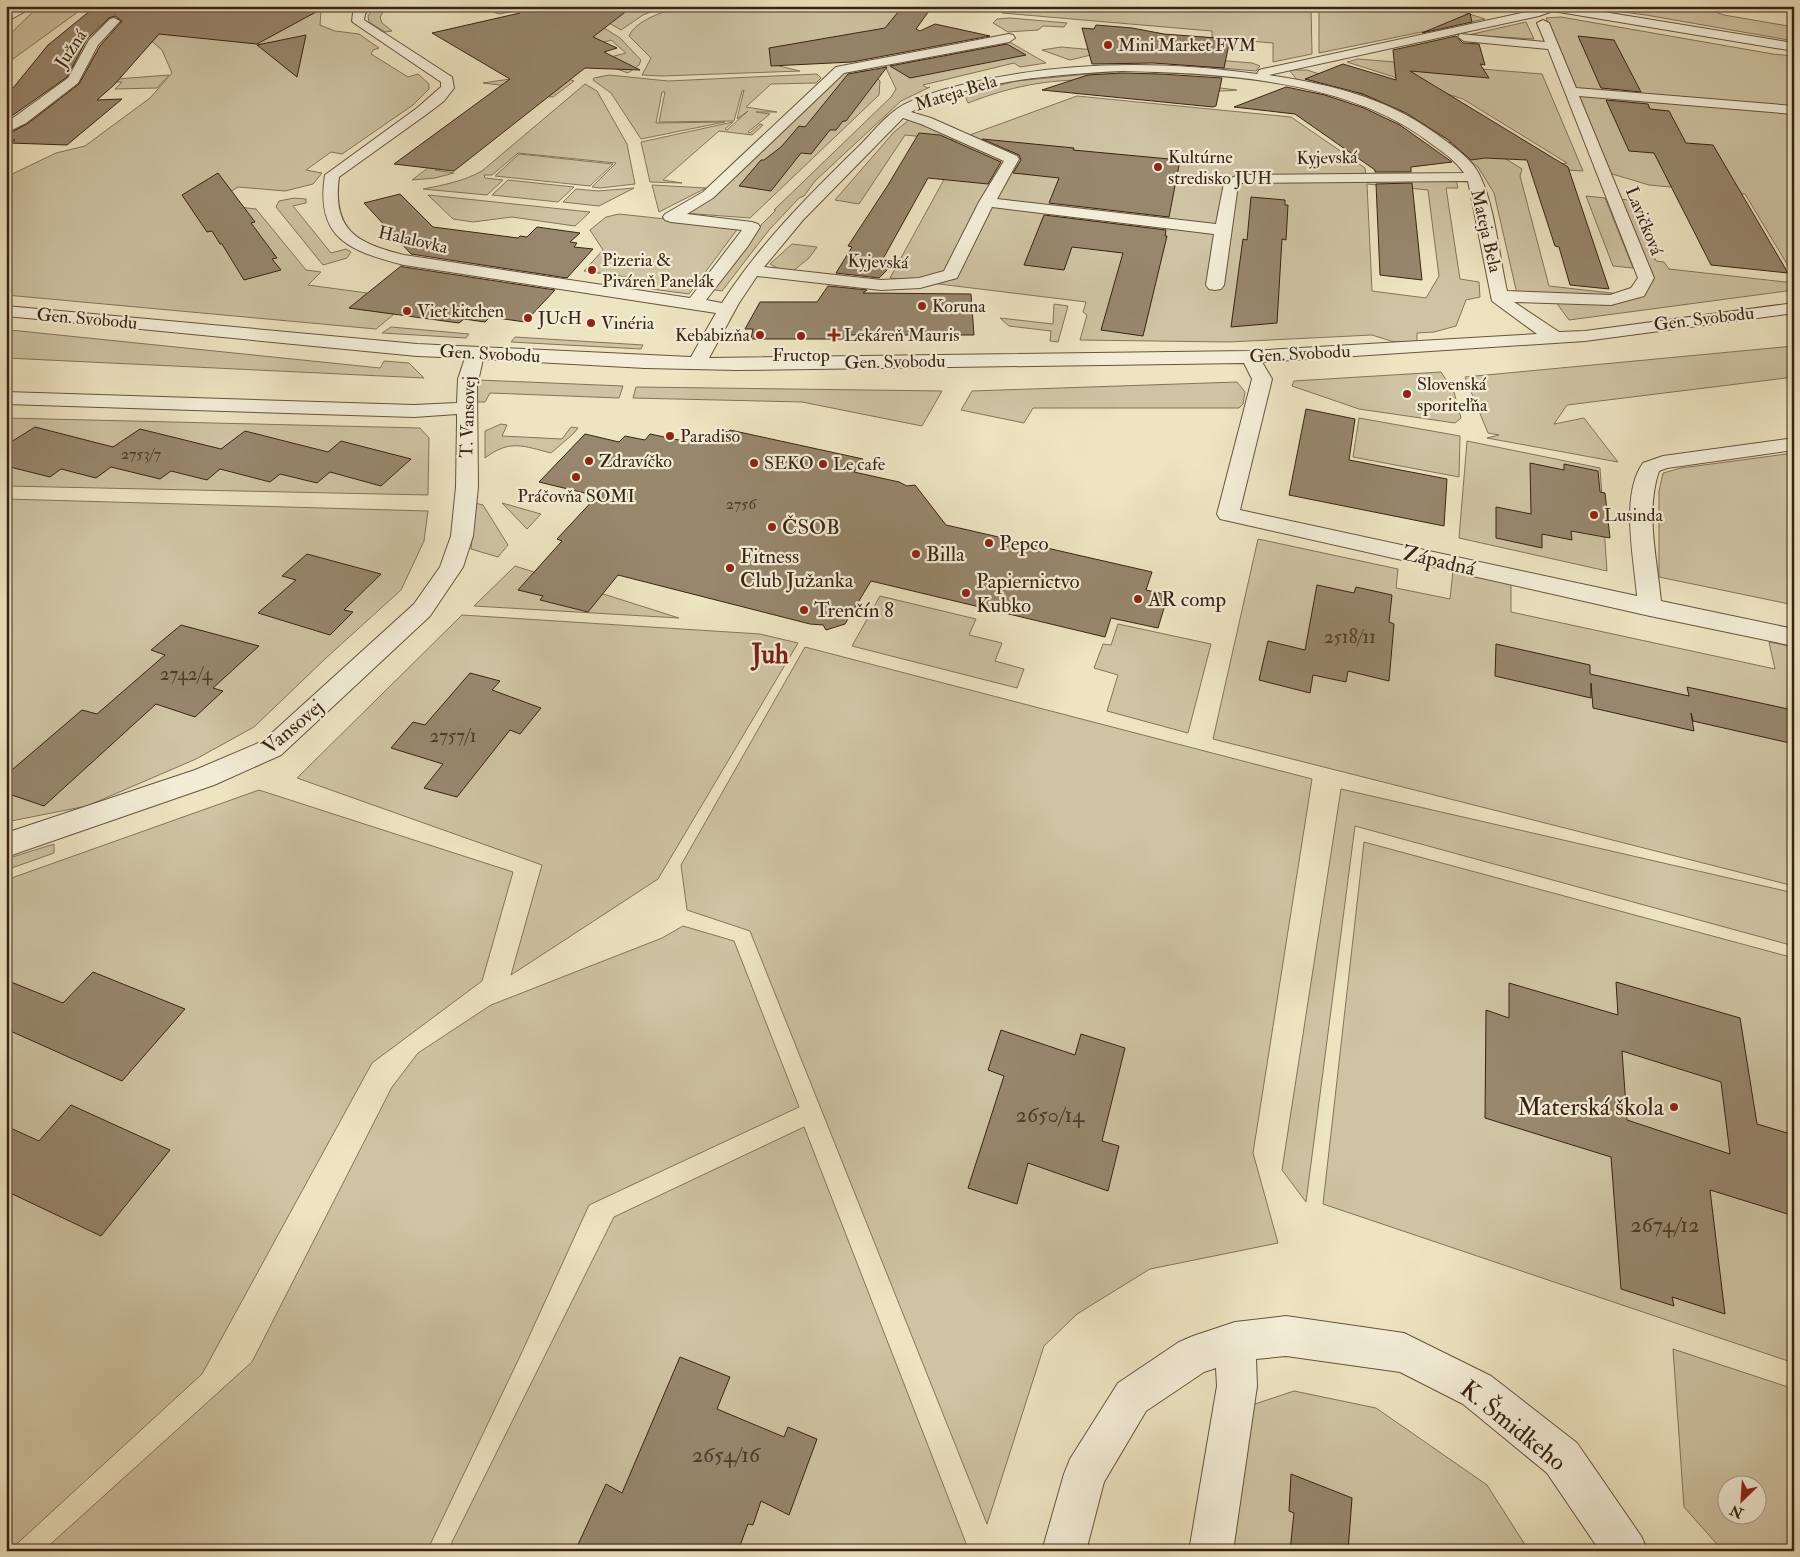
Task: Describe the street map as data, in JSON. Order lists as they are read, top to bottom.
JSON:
{
  "streets": {
    "street": [
      "Južná",
      "Mateja Bela",
      "Kyjevská",
      "Lavičková",
      "Halalovka",
      "Gen. Svobodu",
      "T. Vansovej",
      "Západná",
      "Vansovej",
      "K. Šmidkeho"
    ]
  },
  "crossings": [
    ["Mateja Bela", "Kyjevská"],
    ["Mateja Bela", "Lavičková"],
    ["Mateja Bela", "Halalovka"],
    ["Mateja Bela", "Gen. Svobodu"],
    ["Gen. Svobodu", "T. Vansovej"],
    ["Gen. Svobodu", "Západná"],
    ["T. Vansovej", "Vansovej"]
  ],
  "districts": ["Juh"],
  "places": {
    "other": [
      "Mini Market FVM",
      "Kultúrne stredisko JUH",
      "Pizeria & Piváreň Panelák",
      "Koruna",
      "Viet kitchen",
      "JUcH",
      "Vinéria",
      "Kebabizňa",
      "Fructop",
      "Slovenská sporiteľňa",
      "Paradiso",
      "Zdravíčko",
      "SEKO",
      "Le cafe",
      "Práčovňa SOMI",
      "Lusinda",
      "ČSOB",
      "Pepco",
      "Billa",
      "Fitness Club Južanka",
      "Papiernictvo Kubko",
      "AR comp",
      "Trenčín 8",
      "Materská škola"
    ],
    "health": ["Lekáreň Mauris"]
  },
  "house_numbers": [
    "2753/7",
    "2756",
    "2518/11",
    "2742/4",
    "2757/1",
    "2650/14",
    "2674/12",
    "2654/16"
  ],
  "north": "bottom left"
}
